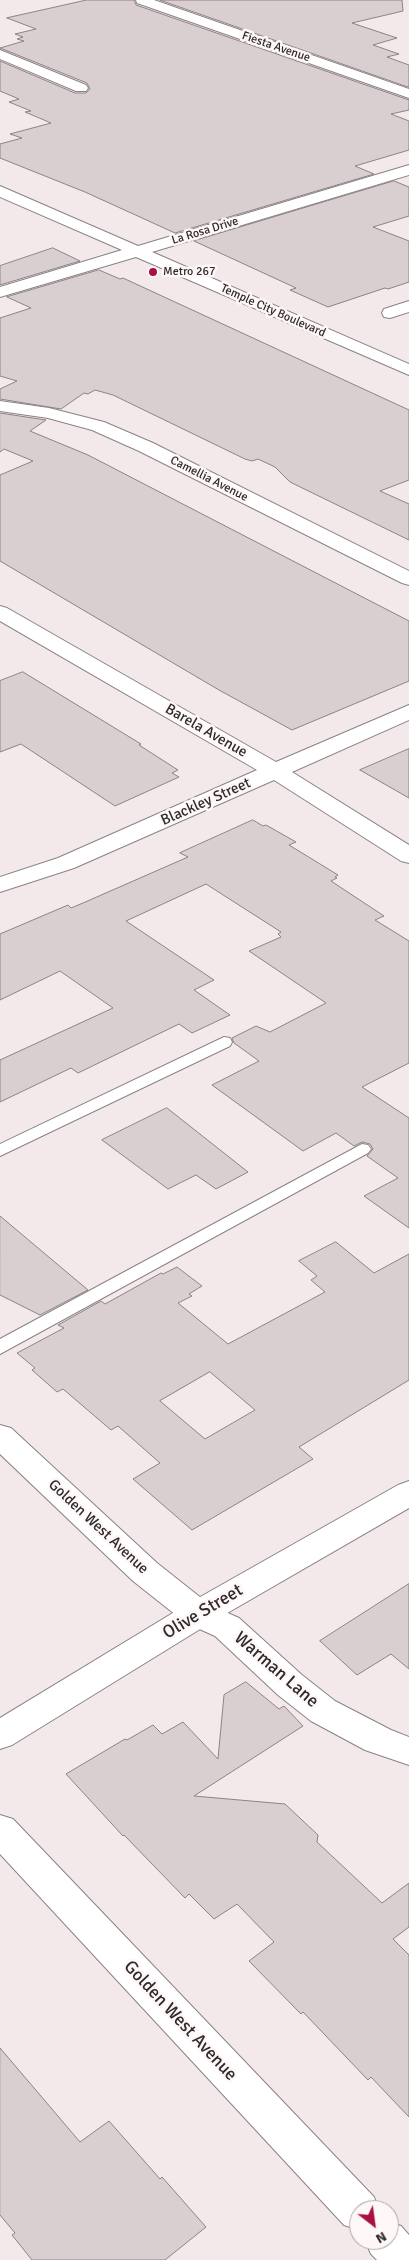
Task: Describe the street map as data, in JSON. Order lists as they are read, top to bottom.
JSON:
{
  "streets": {
    "street": [
      "Fiesta Avenue",
      "La Rosa Drive",
      "Temple City Boulevard",
      "Camellia Avenue",
      "Barela Avenue",
      "Blackley Street",
      "Golden West Avenue",
      "Olive Street",
      "Warman Lane"
    ]
  },
  "crossings": [
    ["La Rosa Drive", "Temple City Boulevard"],
    ["Barela Avenue", "Blackley Street"],
    ["Golden West Avenue", "Olive Street"],
    ["Golden West Avenue", "Warman Lane"],
    ["Olive Street", "Warman Lane"]
  ],
  "places": ["Metro 267"],
  "north": "bottom right"
}
